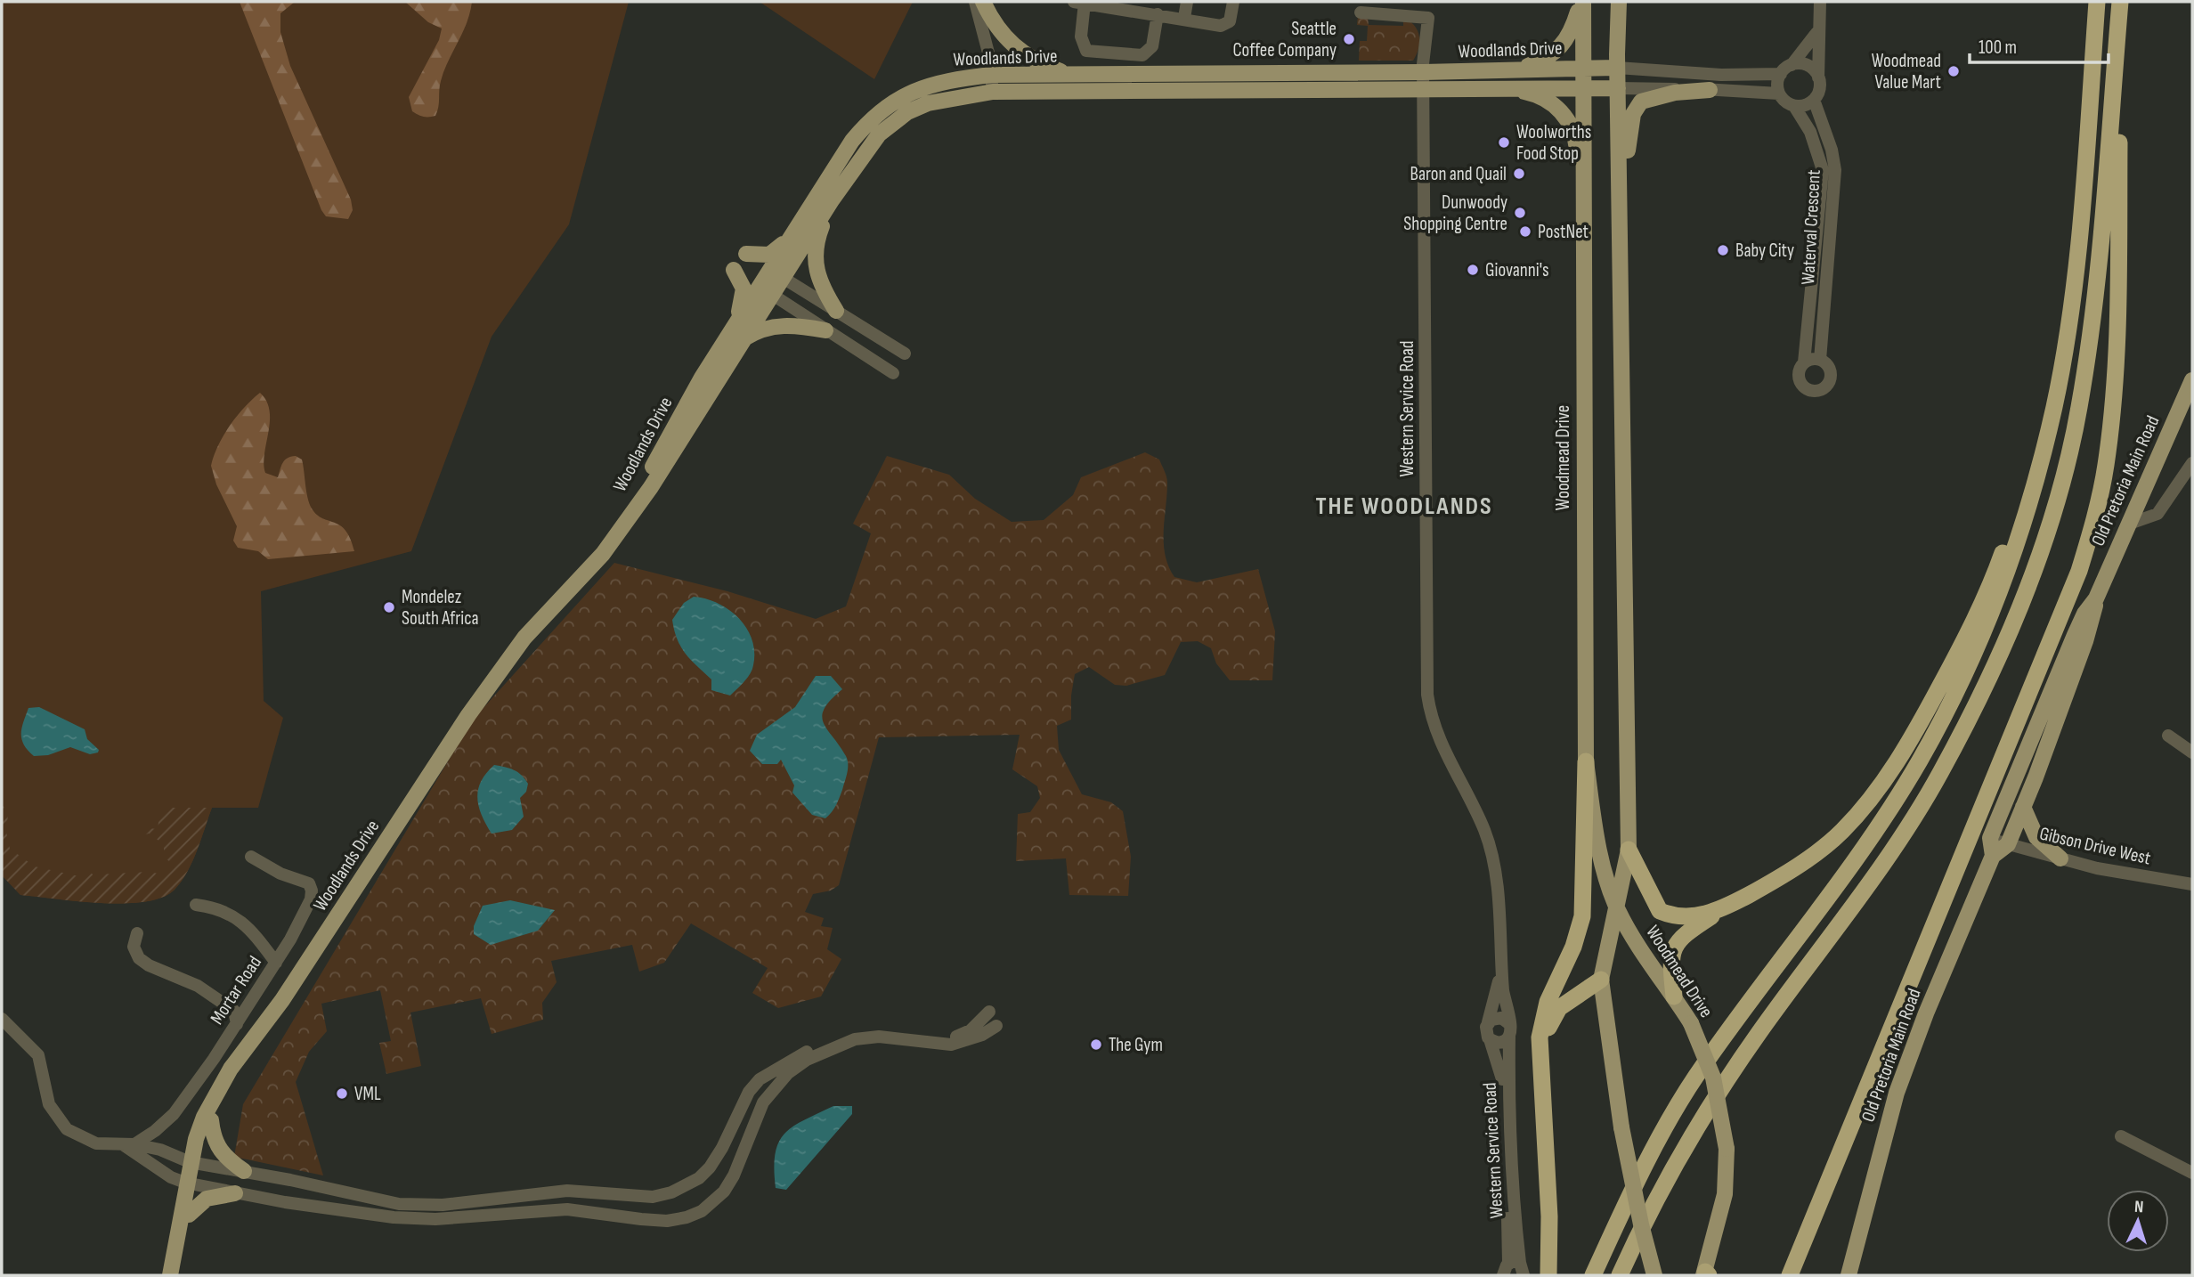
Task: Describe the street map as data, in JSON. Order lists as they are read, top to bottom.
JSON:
{
  "streets": {
    "main road": ["Woodlands Drive", "Woodmead Drive", "Old Pretoria Main Road"],
    "street": [
      "Waterval Crescent",
      "Western Service Road",
      "Gibson Drive West",
      "Mortar Road"
    ]
  },
  "crossings": [
    ["Woodlands Drive", "Western Service Road"],
    ["Woodlands Drive", "Woodmead Drive"],
    ["Old Pretoria Main Road", "Gibson Drive West"]
  ],
  "districts": ["THE WOODLANDS"],
  "places": [
    "Seattle Coffee Company",
    "Woodmead Value Mart",
    "Woolworths Food Stop",
    "Baron and Quail",
    "Dunwoody Shopping Centre",
    "PostNet",
    "Baby City",
    "Giovanni's",
    "Mondelez South Africa",
    "The Gym",
    "VML"
  ],
  "scale_bar": "100 m",
  "north": "top"
}
